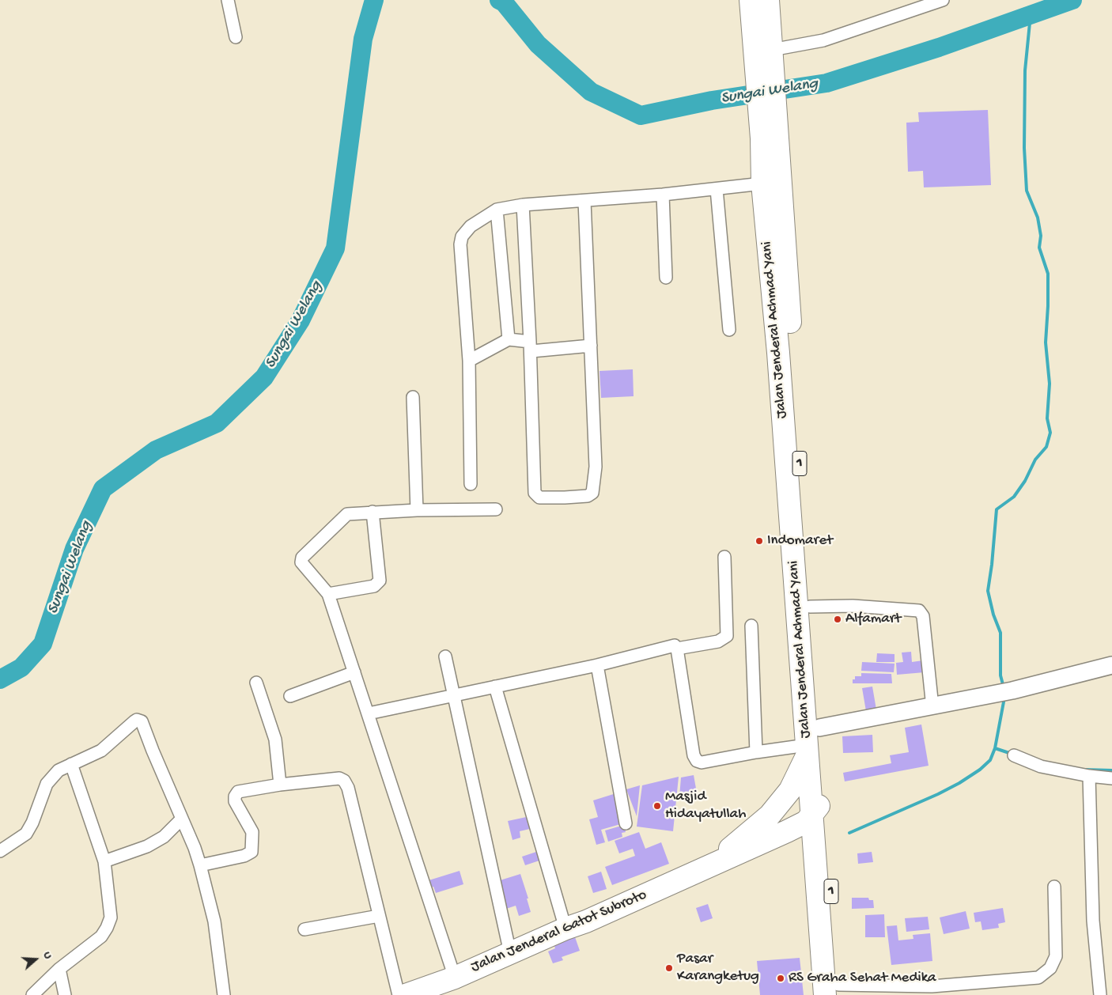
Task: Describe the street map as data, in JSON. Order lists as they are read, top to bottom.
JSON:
{
  "streets": {
    "highway": ["Jalan Jenderal Achmad Yani", "1", "Jalan Jenderal Gatot Subroto"]
  },
  "crossings": [
    ["Jalan Jenderal Achmad Yani", "1"],
    ["Jalan Jenderal Achmad Yani", "Jalan Jenderal Gatot Subroto"]
  ],
  "water": ["Sungai Welang"],
  "places": [
    "Indomaret",
    "Alfamart",
    "Masjid Hidayatullah",
    "Pasar Karangketug",
    "RS Graha Sehat Medika"
  ],
  "north": "right"
}
